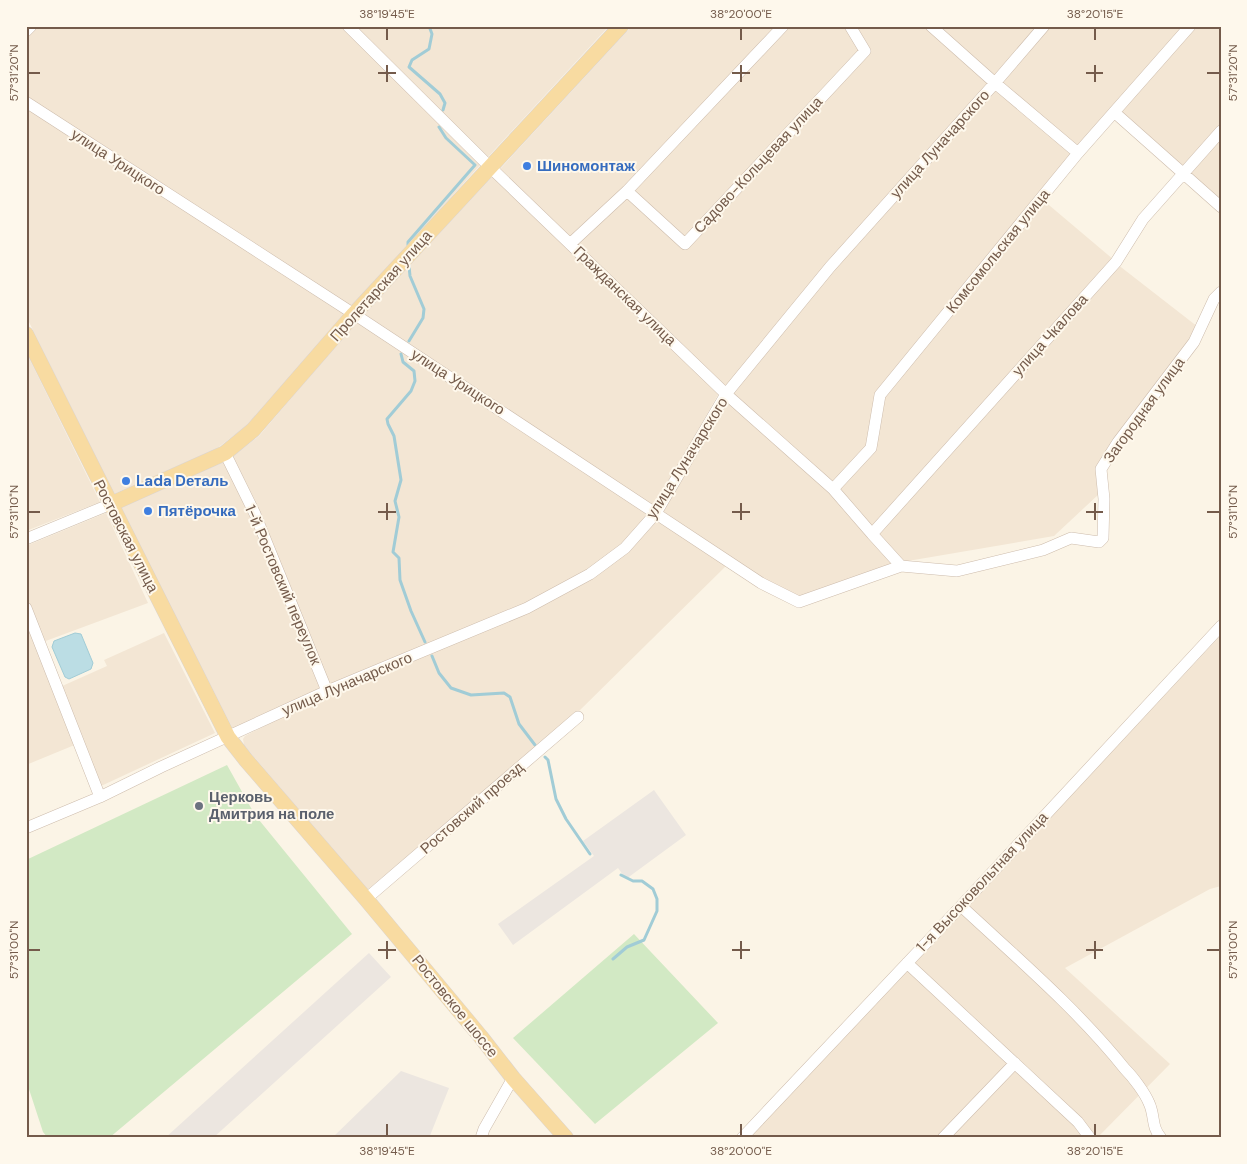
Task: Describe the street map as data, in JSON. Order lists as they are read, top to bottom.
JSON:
{
  "streets": {
    "main road": ["Пролетарская улица", "Ростовская улица", "Ростовское шоссе"],
    "street": [
      "улица Луначарского",
      "улица Урицкого",
      "Садово-Кольцевая улица",
      "Комсомольская улица",
      "Гражданская улица",
      "улица Чкалова",
      "Загородная улица",
      "1-й Ростовский переулок",
      "Ростовский проезд",
      "1-я Высоковольтная улица"
    ]
  },
  "crossings": [
    ["улица Луначарского", "улица Урицкого"],
    ["улица Луначарского", "Гражданская улица"],
    ["улица Луначарского", "Ростовская улица"],
    ["улица Луначарского", "1-й Ростовский переулок"],
    ["улица Луначарского", "Ростовское шоссе"],
    ["улица Урицкого", "Пролетарская улица"],
    ["улица Урицкого", "Гражданская улица"],
    ["улица Урицкого", "Загородная улица"],
    ["Комсомольская улица", "Гражданская улица"],
    ["Пролетарская улица", "Гражданская улица"],
    ["Пролетарская улица", "Ростовская улица"],
    ["Пролетарская улица", "1-й Ростовский переулок"],
    ["Гражданская улица", "улица Чкалова"],
    ["Гражданская улица", "Загородная улица"],
    ["Ростовская улица", "Ростовское шоссе"],
    ["Ростовский проезд", "Ростовское шоссе"]
  ],
  "places": [
    "Шиномонтаж",
    "Lada Dеталь",
    "Пятёрочка",
    "Церковь Дмитрия на поле"
  ],
  "coordinates": [
    "38°19'45\"E",
    "38°20'00\"E",
    "38°20'15\"E",
    "57°31'20\"N",
    "57°31'10\"N",
    "57°31'00\"N"
  ]
}
